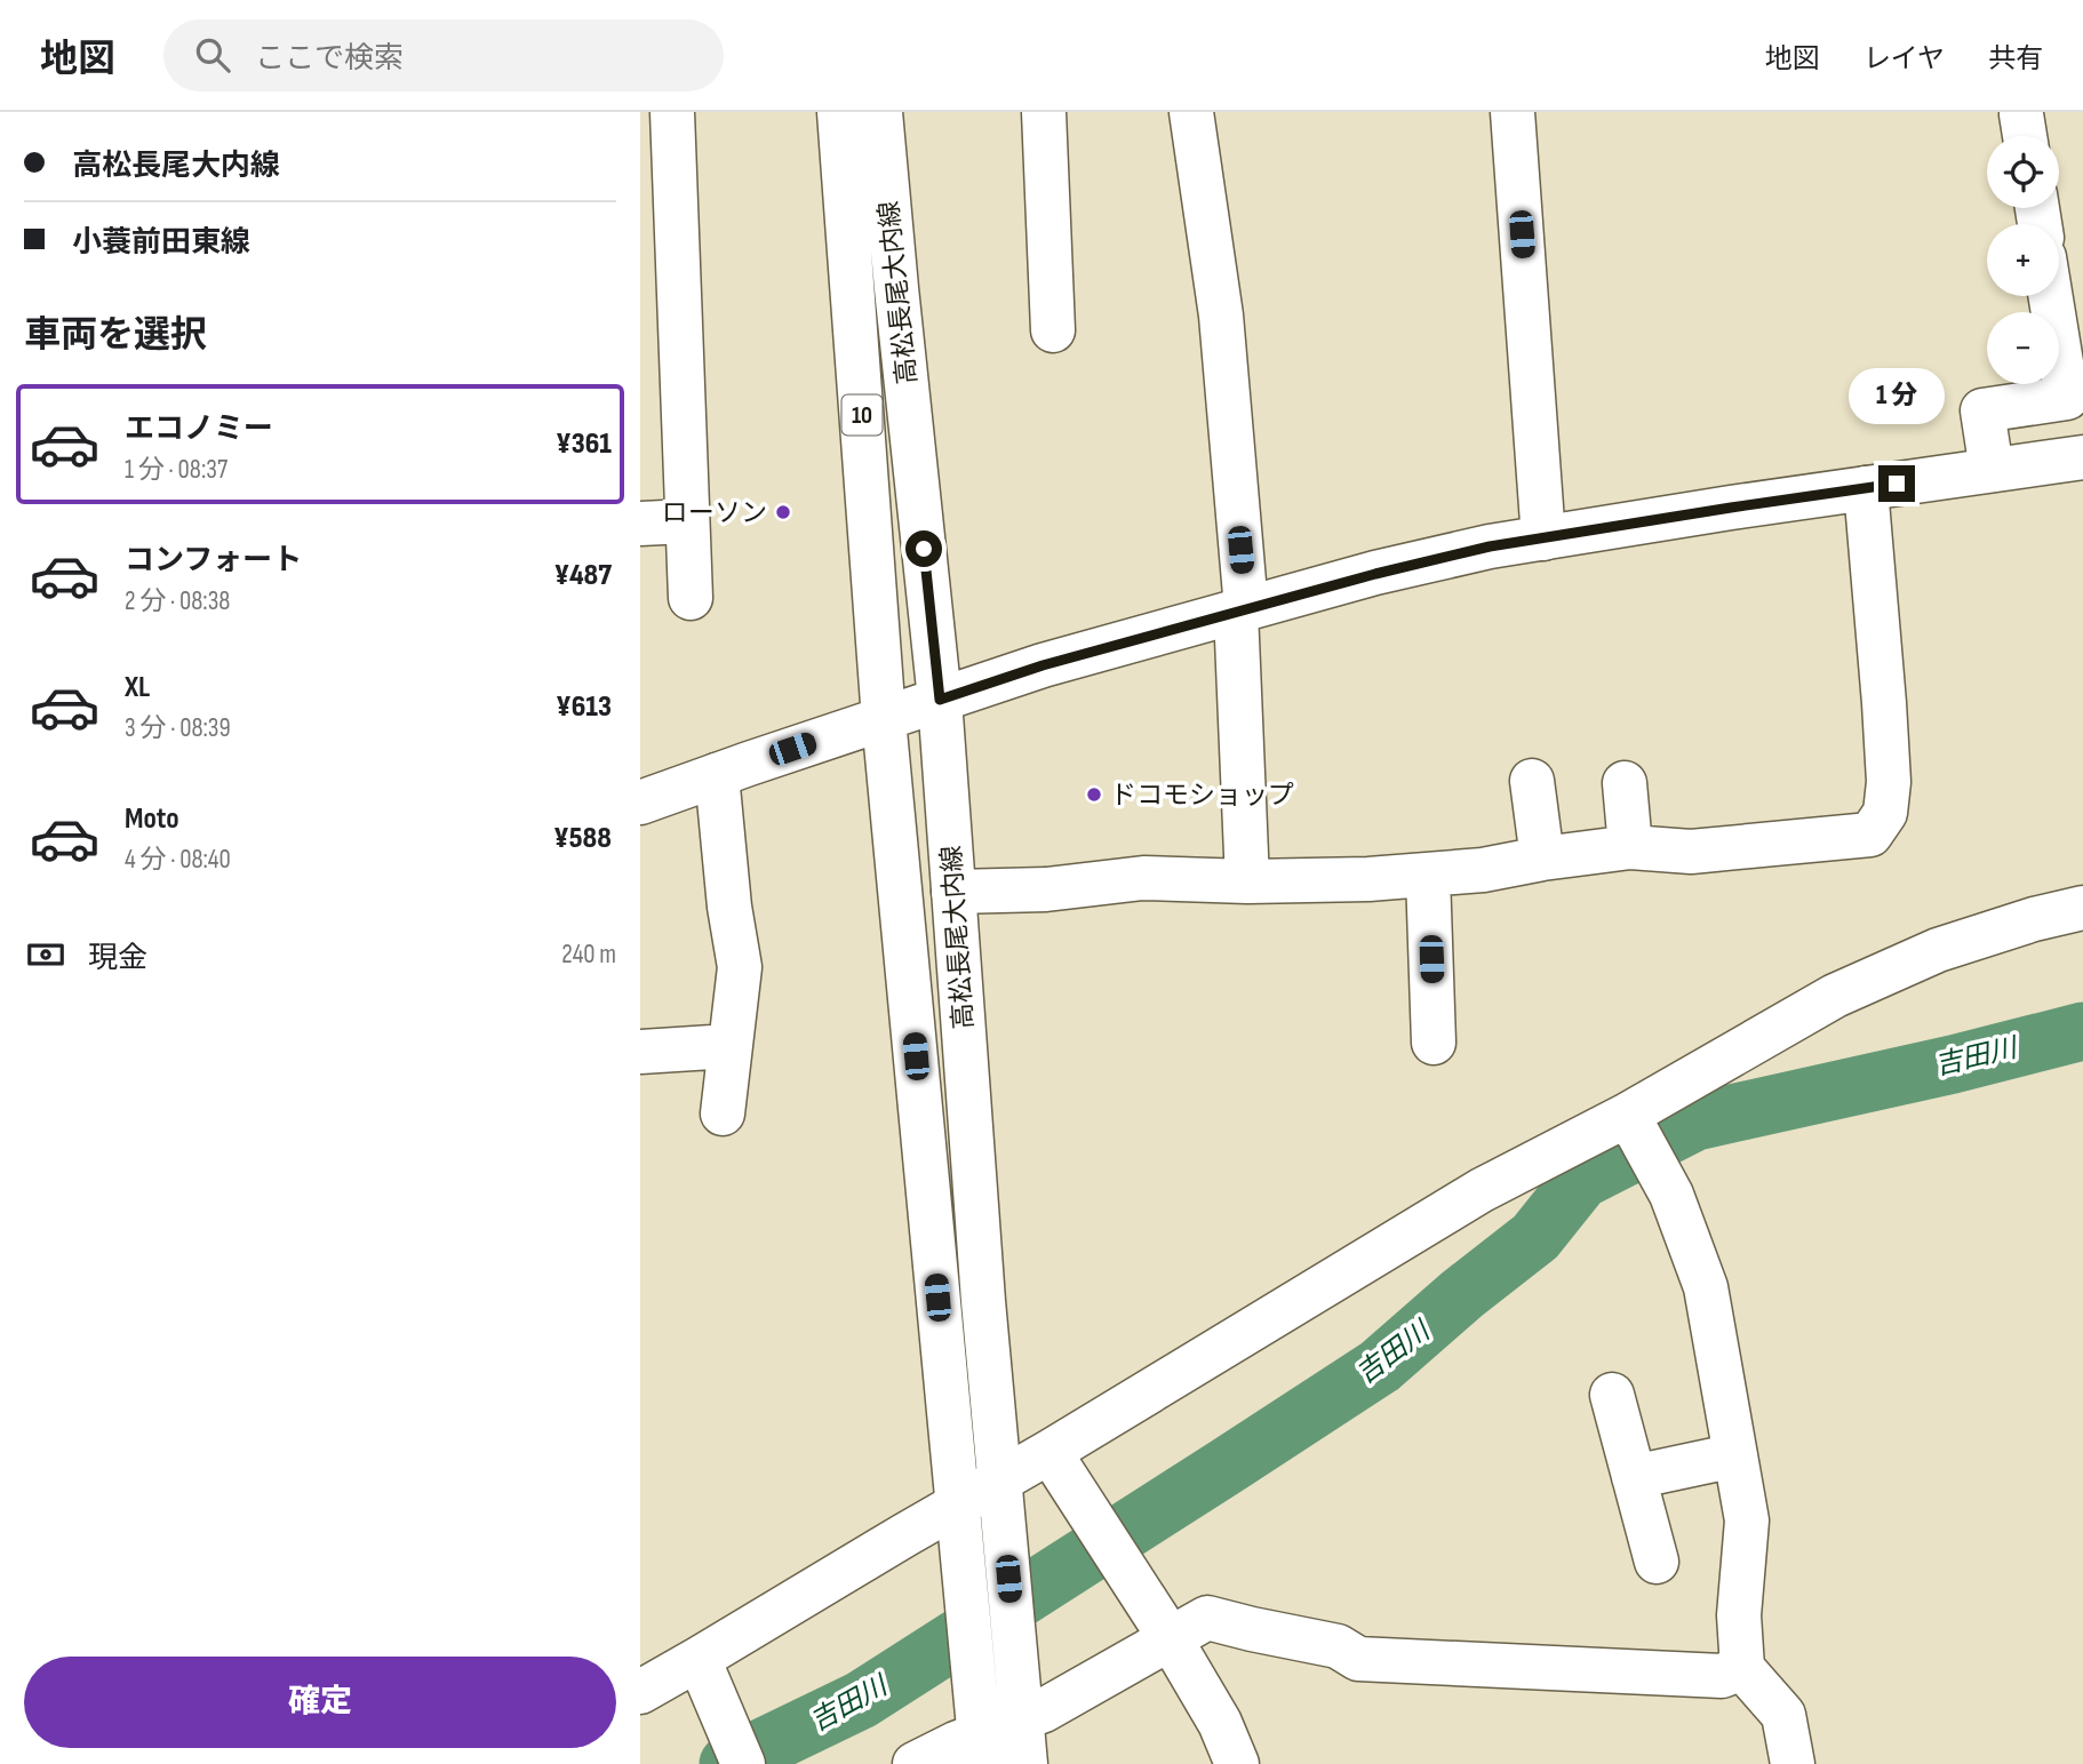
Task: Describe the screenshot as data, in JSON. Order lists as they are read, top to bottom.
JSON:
{
  "streets": {
    "street": ["高松長尾大内線", "10"]
  },
  "water": ["吉田川"],
  "places": ["ローソン", "ドコモショップ"],
  "page": {
    "header": "地図",
    "search": "ここで検索",
    "nav": ["地図", "レイヤ", "共有"],
    "banner": ["高松長尾大内線", "小蓑前田東線"],
    "map_buttons": ["+", "−"],
    "heading": "車両を選択",
    "bubble": "1 分",
    "list": [
      {
        "name": "エコノミー",
        "note": "1 分 · 08:37",
        "value": "¥361"
      },
      {
        "name": "コンフォート",
        "note": "2 分 · 08:38",
        "value": "¥487"
      },
      {
        "name": "XL",
        "note": "3 分 · 08:39",
        "value": "¥613"
      },
      {
        "name": "Moto",
        "note": "4 分 · 08:40",
        "value": "¥588"
      }
    ],
    "pay": ["現金", "240 m"],
    "buttons": "確定"
  }
}
